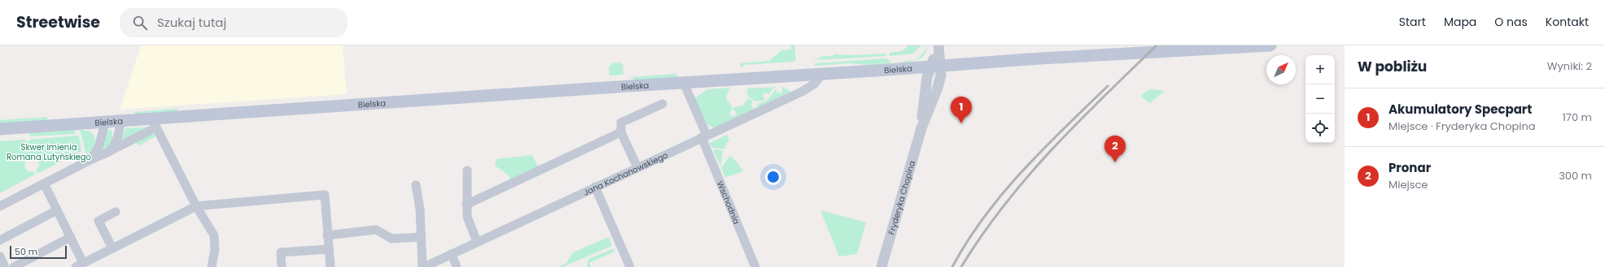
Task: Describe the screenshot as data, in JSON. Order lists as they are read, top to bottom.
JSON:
{
  "streets": {
    "main road": ["Bielska"],
    "street": ["Jana Kochanowskiego", "Fryderyka Chopina", "Wschodnia"]
  },
  "crossings": [
    ["Bielska", "Jana Kochanowskiego"],
    ["Bielska", "Fryderyka Chopina"],
    ["Bielska", "Wschodnia"],
    ["Jana Kochanowskiego", "Wschodnia"]
  ],
  "parks": ["Skwer imienia Romana Lutyńskiego"],
  "scale_bar": "50 m",
  "north": "top right",
  "page": {
    "header": "Streetwise",
    "search": "Szukaj tutaj",
    "nav": [
      "Start",
      "Mapa",
      "O nas",
      "Kontakt"
    ],
    "heading": ["W pobliżu", "Wyniki: 2"],
    "map_buttons": ["+", "−"],
    "list": [
      {
        "mark": "1",
        "name": "Akumulatory Specpart",
        "note": "Miejsce · Fryderyka Chopina",
        "value": "170 m"
      },
      {
        "mark": "2",
        "name": "Pronar",
        "note": "Miejsce",
        "value": "300 m"
      }
    ],
    "pins": ["1", "2"],
    "scale": "50 m"
  }
}
